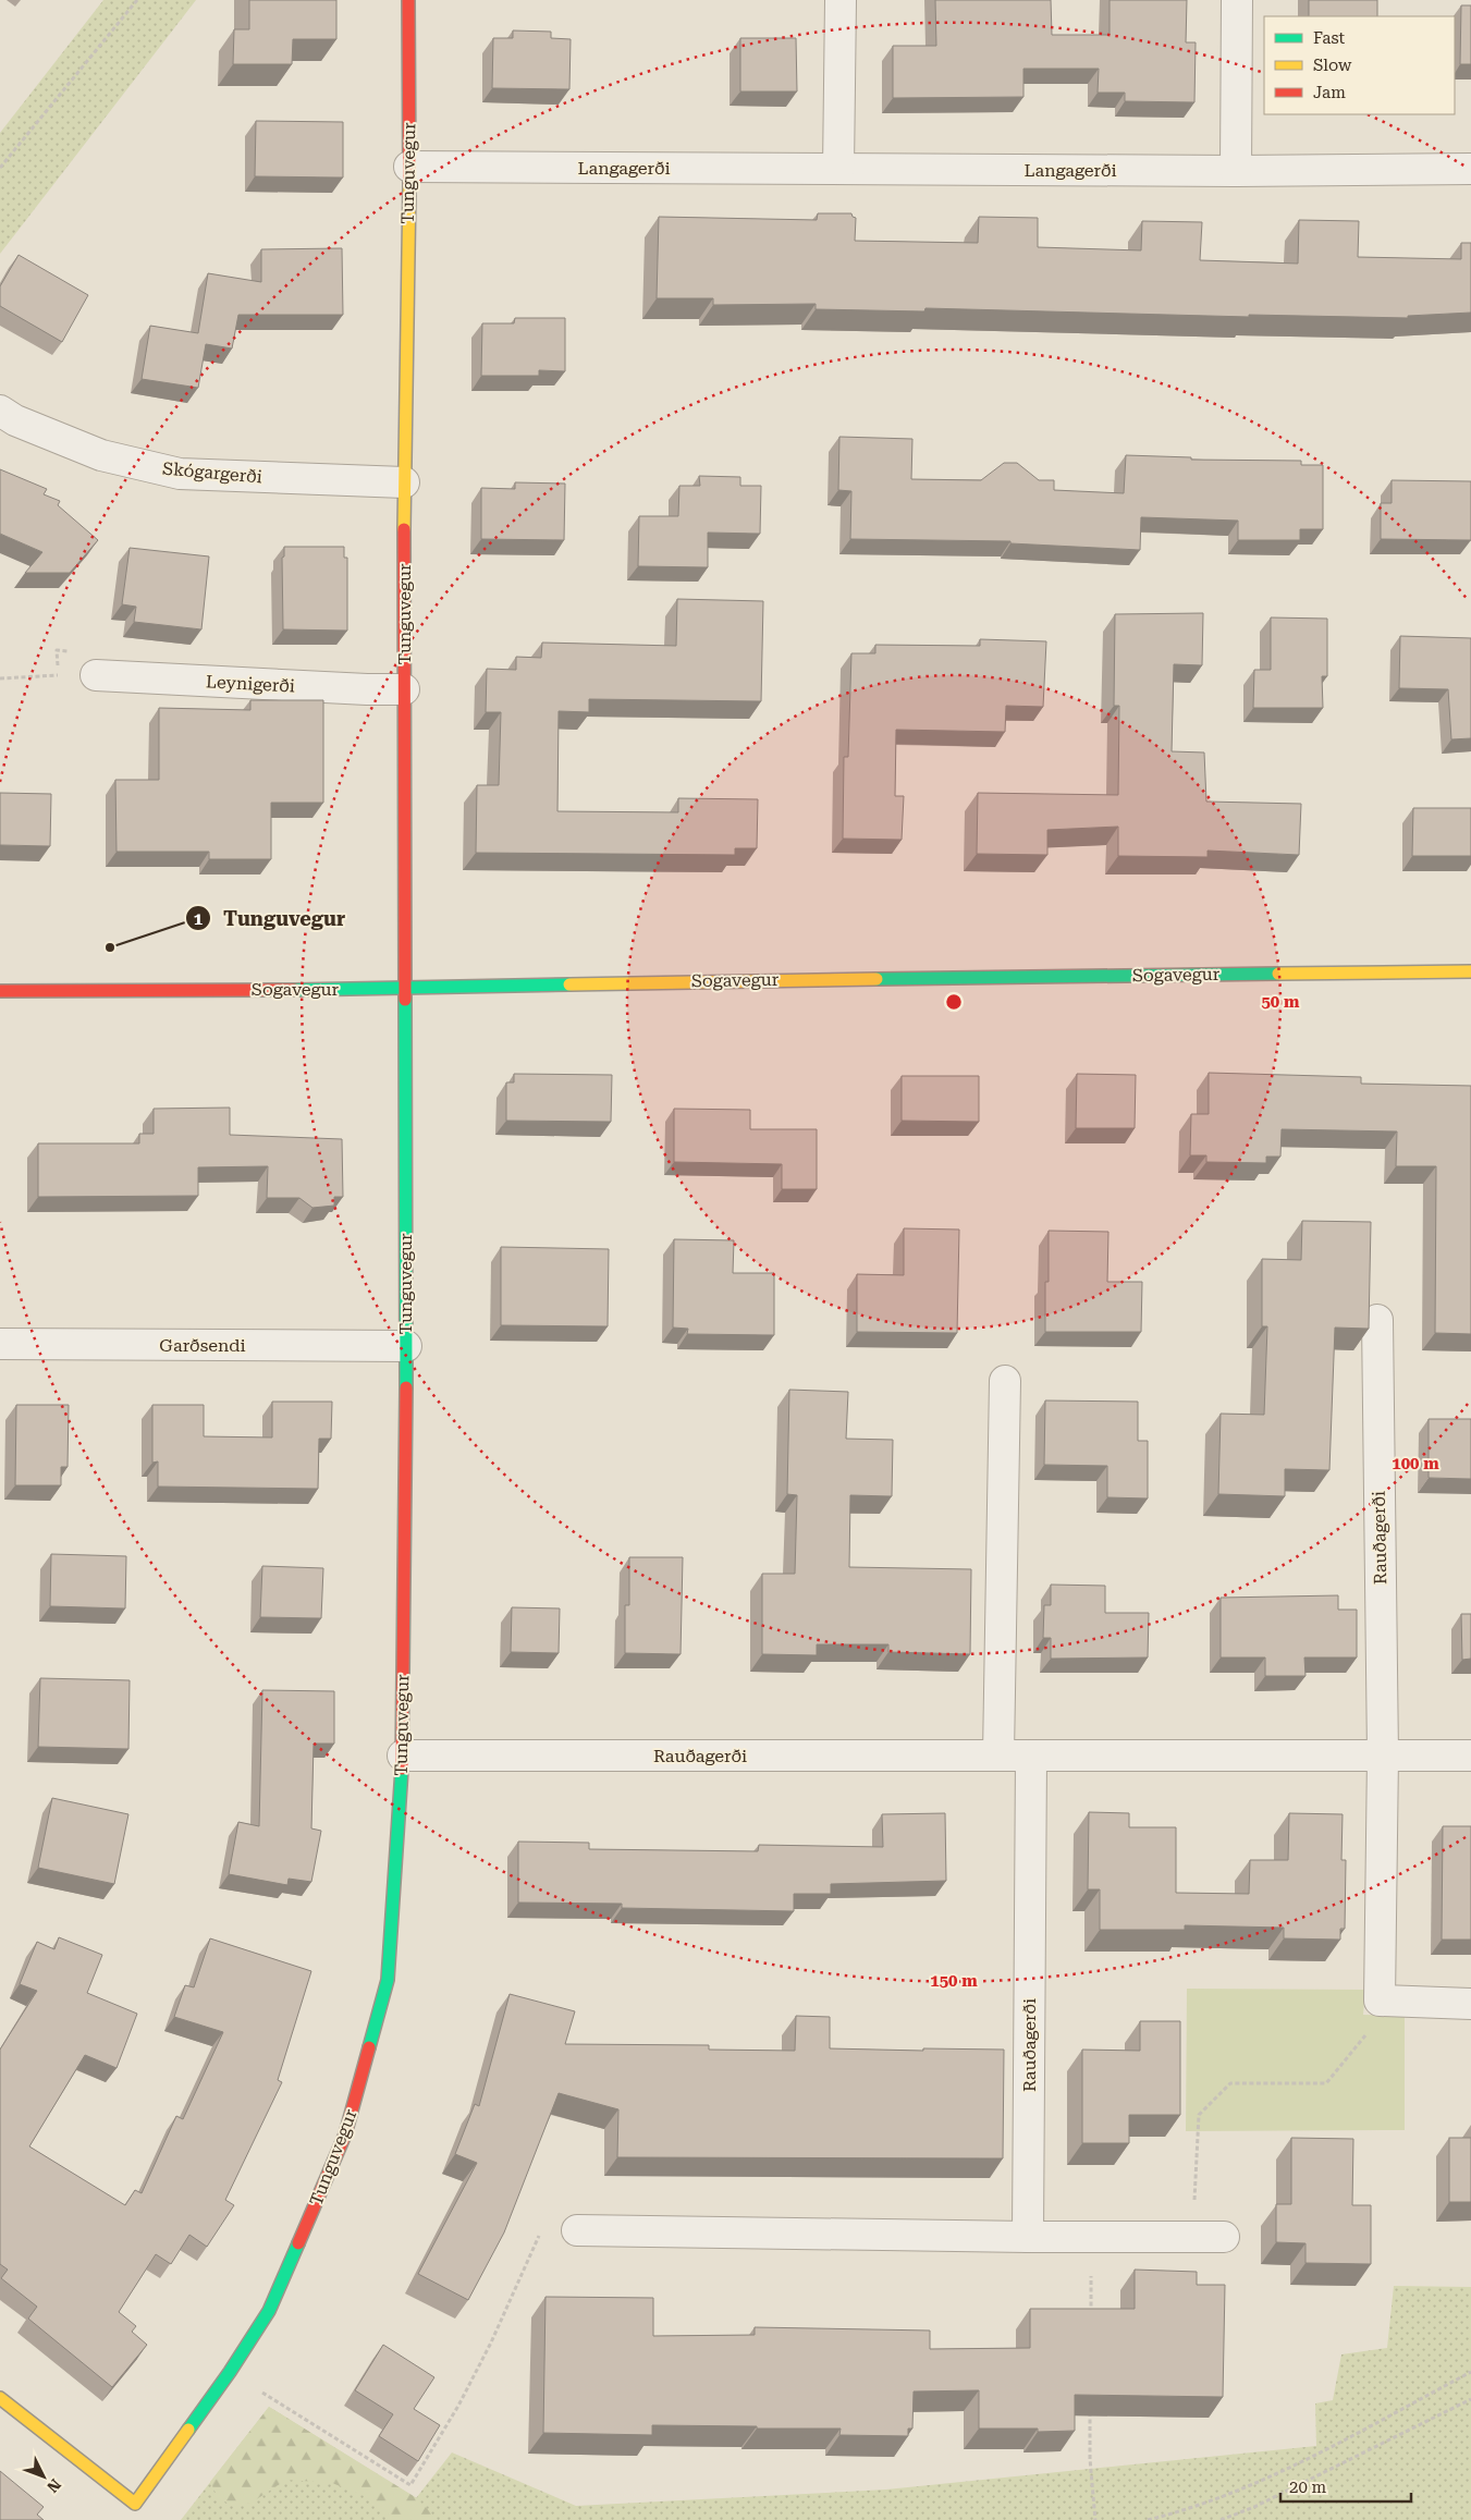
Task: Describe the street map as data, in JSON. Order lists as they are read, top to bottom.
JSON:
{
  "streets": {
    "street": [
      "Langagerði",
      "Tunguvegur",
      "Skógargerði",
      "Leynigerði",
      "Sogavegur",
      "Garðsendi",
      "Rauðagerði"
    ]
  },
  "crossings": [
    ["Langagerði", "Tunguvegur"],
    ["Tunguvegur", "Skógargerði"],
    ["Tunguvegur", "Leynigerði"],
    ["Tunguvegur", "Sogavegur"],
    ["Tunguvegur", "Garðsendi"],
    ["Tunguvegur", "Rauðagerði"]
  ],
  "places": ["Tunguvegur"],
  "legend": ["Fast", "Slow", "Jam"],
  "scale_bar": "20 m",
  "north": "bottom right",
  "rings": ["50 m", "100 m", "150 m"]
}
